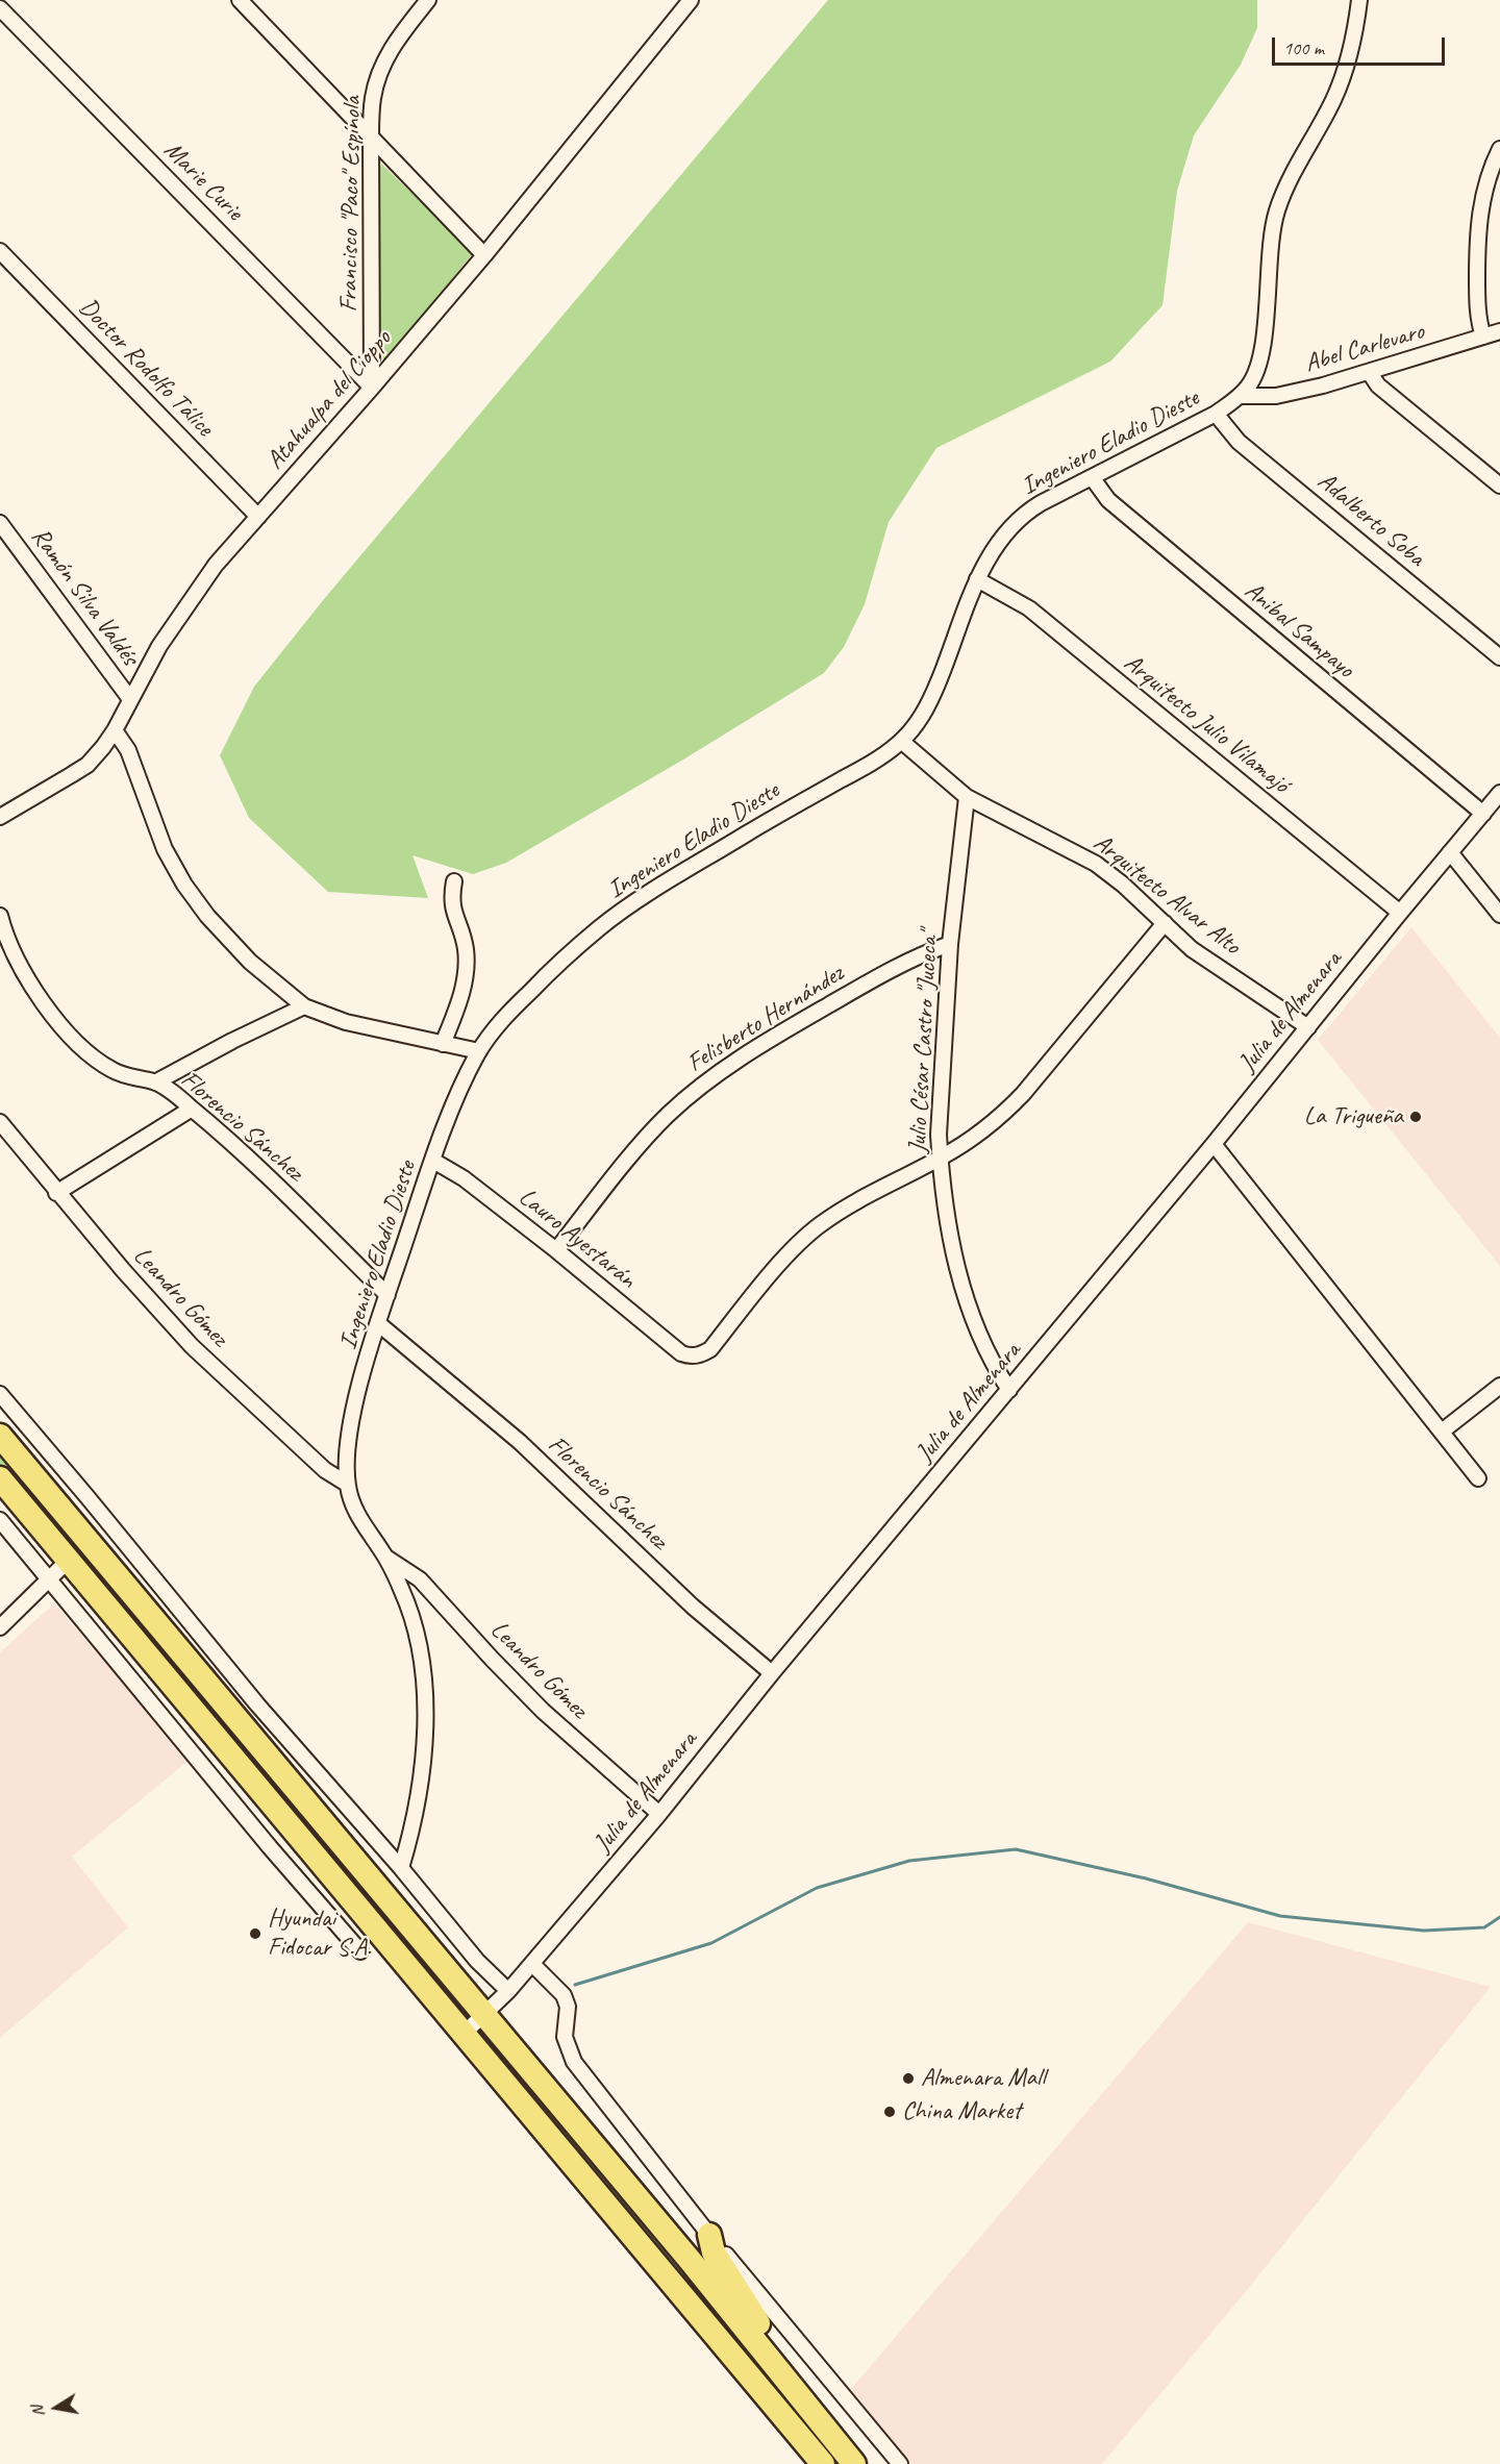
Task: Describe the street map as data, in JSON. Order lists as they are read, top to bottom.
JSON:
{
  "streets": {
    "street": [
      "Marie Curie",
      "Francisco \"Paco\" Espínola",
      "Abel Carlevaro",
      "Doctor Rodolfo Tálice",
      "Atahualpa del Cioppo",
      "Ingeniero Eladio Dieste",
      "Adalberto Soba",
      "Ramón Silva Valdés",
      "Anibal Sampayo",
      "Arquitecto Julio Vilamajó",
      "Arquitecto Alvar Alto",
      "Julia de Almenara",
      "Felisberto Hernández",
      "Julio César Castro \"Juceca\"",
      "Florencio Sánchez",
      "Lauro Ayestarán",
      "Leandro Gómez"
    ]
  },
  "crossings": [
    ["Marie Curie", "Francisco \"Paco\" Espínola"],
    ["Marie Curie", "Atahualpa del Cioppo"],
    ["Francisco \"Paco\" Espínola", "Atahualpa del Cioppo"],
    ["Abel Carlevaro", "Ingeniero Eladio Dieste"],
    ["Doctor Rodolfo Tálice", "Atahualpa del Cioppo"],
    ["Atahualpa del Cioppo", "Ramón Silva Valdés"],
    ["Ingeniero Eladio Dieste", "Adalberto Soba"],
    ["Ingeniero Eladio Dieste", "Anibal Sampayo"],
    ["Ingeniero Eladio Dieste", "Arquitecto Julio Vilamajó"],
    ["Ingeniero Eladio Dieste", "Arquitecto Alvar Alto"],
    ["Ingeniero Eladio Dieste", "Florencio Sánchez"],
    ["Ingeniero Eladio Dieste", "Lauro Ayestarán"],
    ["Ingeniero Eladio Dieste", "Leandro Gómez"],
    ["Anibal Sampayo", "Julia de Almenara"],
    ["Arquitecto Julio Vilamajó", "Julia de Almenara"],
    ["Arquitecto Alvar Alto", "Julia de Almenara"],
    ["Arquitecto Alvar Alto", "Julio César Castro \"Juceca\""],
    ["Julia de Almenara", "Julio César Castro \"Juceca\""],
    ["Julia de Almenara", "Florencio Sánchez"],
    ["Julia de Almenara", "Leandro Gómez"],
    ["Felisberto Hernández", "Julio César Castro \"Juceca\""],
    ["Felisberto Hernández", "Lauro Ayestarán"],
    ["Julio César Castro \"Juceca\"", "Lauro Ayestarán"]
  ],
  "places": [
    "La Trigueña",
    "Hyundai Fidocar S.A.",
    "Almenara Mall",
    "China Market"
  ],
  "scale_bar": "100 m",
  "north": "left"
}
